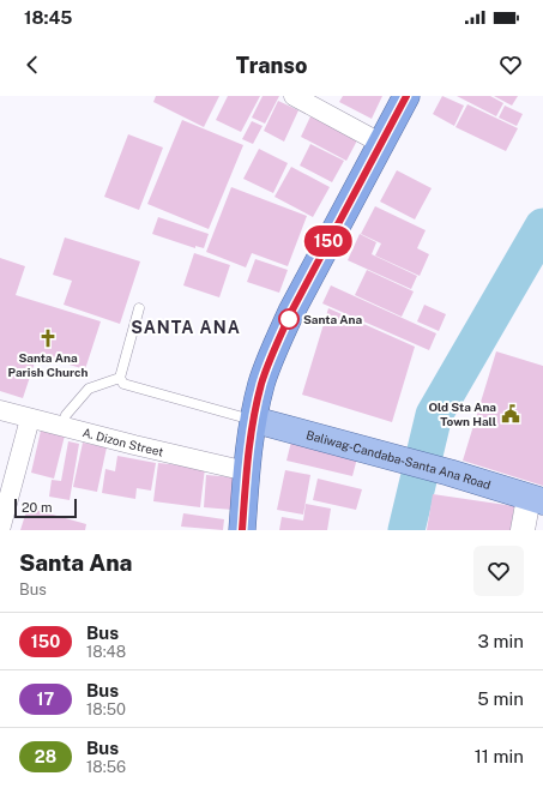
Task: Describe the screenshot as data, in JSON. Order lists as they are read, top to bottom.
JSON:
{
  "streets": {
    "main road": ["Baliwag-Candaba-Santa Ana Road"],
    "street": ["A. Dizon Street"]
  },
  "districts": ["SANTA ANA"],
  "places": {
    "other": ["Santa Ana"],
    "church": ["Santa Ana Parish Church"],
    "public building": ["Old Sta Ana Town Hall"]
  },
  "lines": ["bus line 150"],
  "scale_bar": "20 m",
  "page": {
    "status": "18:45",
    "header": "Transo",
    "on_map": "150",
    "scale": "20 m",
    "heading": ["Santa Ana", "Bus"],
    "list": [
      {
        "mark": "150",
        "name": "Bus",
        "note": "18:48",
        "value": "3 min"
      },
      {
        "mark": "17",
        "name": "Bus",
        "note": "18:50",
        "value": "5 min"
      },
      {
        "mark": "28",
        "name": "Bus",
        "note": "18:56",
        "value": "11 min"
      }
    ]
  }
}
